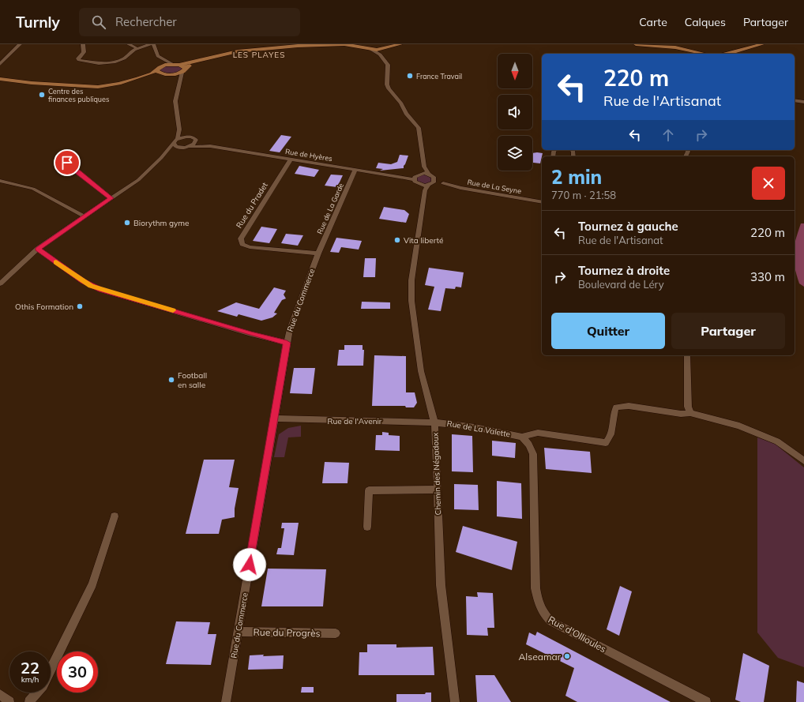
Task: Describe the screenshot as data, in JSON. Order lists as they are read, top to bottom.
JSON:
{
  "streets": {
    "street": [
      "Rue de Hyères",
      "Rue de La Seyne",
      "Rue du Pradet",
      "Rue de La Garde",
      "Rue du Commerce",
      "Rue de l'Avenir",
      "Rue de La Valette",
      "Chemin des Négadoux",
      "Rue du Progrès",
      "Rue d'Ollioules"
    ]
  },
  "crossings": [
    ["Rue de Hyères", "Rue de La Seyne"],
    ["Rue de Hyères", "Rue du Pradet"],
    ["Rue de Hyères", "Rue de La Garde"],
    ["Rue de Hyères", "Chemin des Négadoux"],
    ["Rue de La Seyne", "Chemin des Négadoux"],
    ["Rue du Pradet", "Rue de La Garde"],
    ["Rue du Pradet", "Rue du Commerce"],
    ["Rue de La Garde", "Rue du Commerce"],
    ["Rue du Commerce", "Rue de l'Avenir"],
    ["Rue du Commerce", "Rue du Progrès"],
    ["Rue de l'Avenir", "Rue de La Valette"],
    ["Rue de l'Avenir", "Chemin des Négadoux"],
    ["Rue de La Valette", "Chemin des Négadoux"],
    ["Rue de La Valette", "Rue d'Ollioules"]
  ],
  "districts": ["LES PLAYES"],
  "places": [
    "France Travail",
    "Centre des finances publiques",
    "Biorythm gyme",
    "Vita liberté",
    "Othis Formation",
    "Football en salle",
    "Alseamar"
  ],
  "north": "bottom",
  "page": {
    "header": "Turnly",
    "search": "Rechercher",
    "nav": ["Carte", "Calques", "Partager"],
    "turn": ["220 m", "Rue de l'Artisanat"],
    "heading": ["2 min", "770 m · 21:58"],
    "list": [
      {
        "name": "Tournez à gauche",
        "note": "Rue de l'Artisanat",
        "value": "220 m"
      },
      {
        "name": "Tournez à droite",
        "note": "Boulevard de Léry",
        "value": "330 m"
      }
    ],
    "buttons": ["Quitter", "Partager"],
    "speed": "22 km/h",
    "limit": "30"
  }
}
